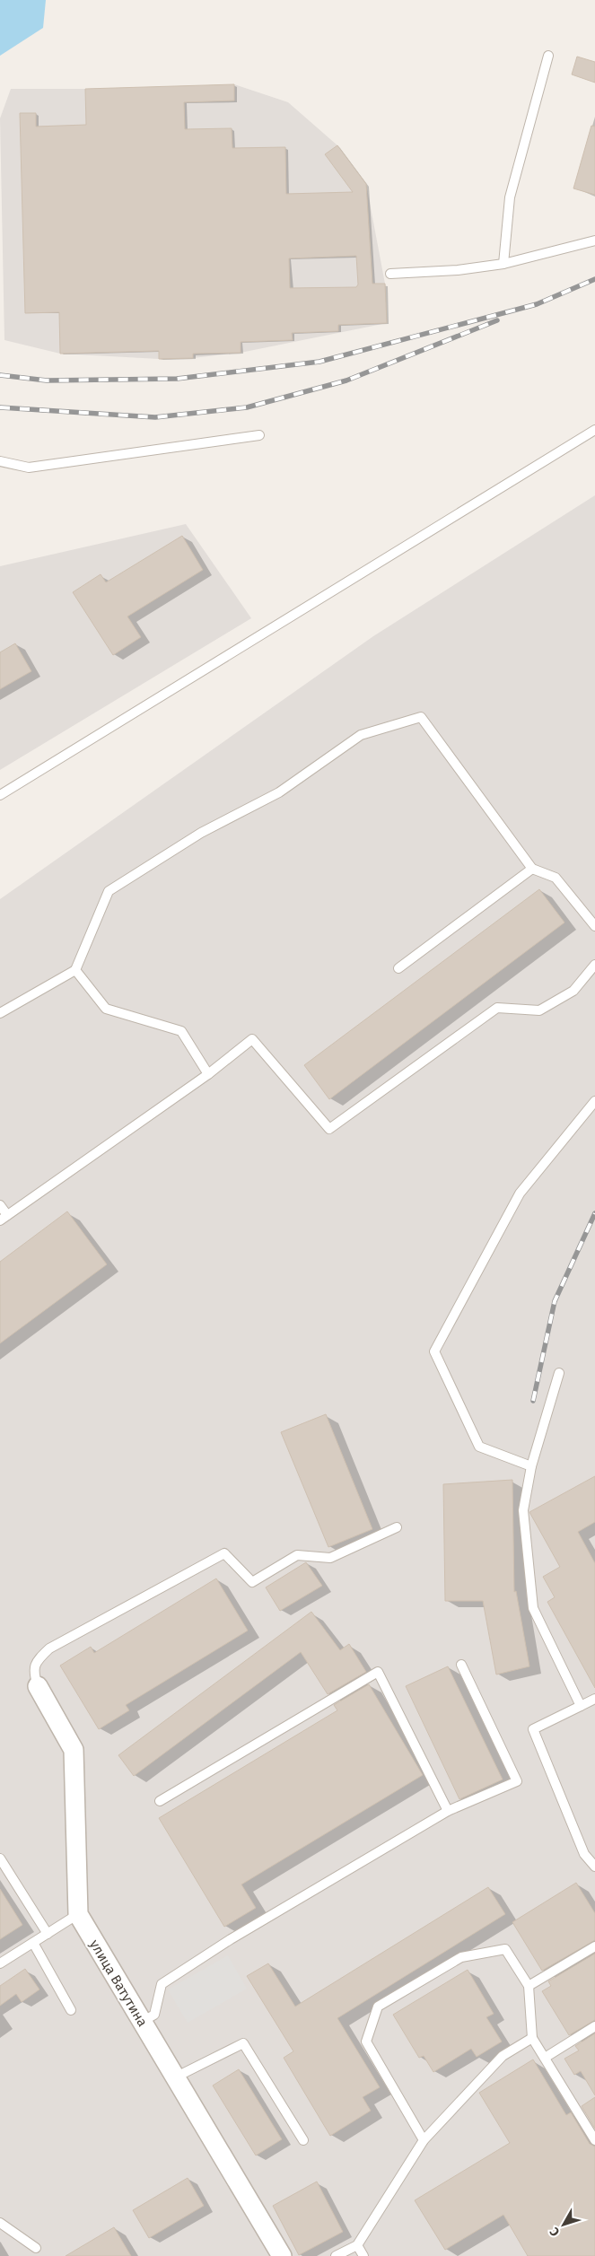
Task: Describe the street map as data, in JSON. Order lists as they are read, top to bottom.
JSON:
{
  "streets": {
    "street": ["улица Ватутина"]
  },
  "north": "bottom left"
}
